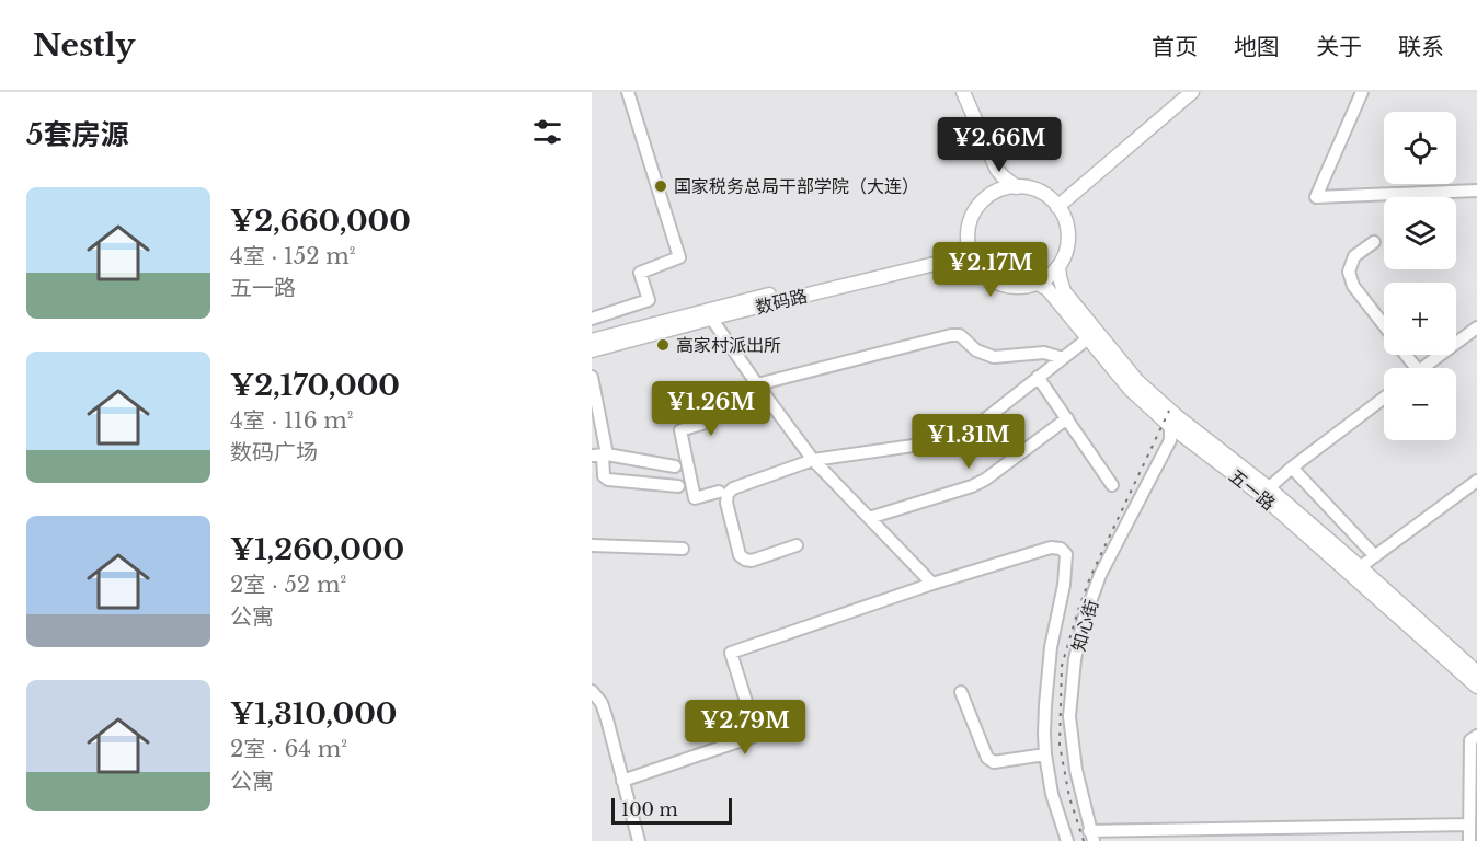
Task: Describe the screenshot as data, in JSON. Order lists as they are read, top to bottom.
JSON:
{
  "streets": {
    "main road": ["数码路", "五一路"],
    "street": ["知心街"]
  },
  "crossings": [
    ["数码路", "五一路"],
    ["五一路", "知心街"]
  ],
  "places": ["国家税务总局干部学院（大连）", "高家村派出所"],
  "scale_bar": "100 m",
  "page": {
    "header": "Nestly",
    "nav": [
      "首页",
      "地图",
      "关于",
      "联系"
    ],
    "heading": "5套房源",
    "map_buttons": ["+", "−"],
    "price": [
      "¥2.66M",
      "¥2.17M",
      "¥1.26M",
      "¥1.31M",
      "¥2.79M"
    ],
    "list": [
      {
        "name": "¥2,660,000",
        "note": "4室 · 152 m² · 五一路"
      },
      {
        "name": "¥2,170,000",
        "note": "4室 · 116 m² · 数码广场"
      },
      {
        "name": "¥1,260,000",
        "note": "2室 · 52 m² · 公寓"
      },
      {
        "name": "¥1,310,000",
        "note": "2室 · 64 m² · 公寓"
      }
    ],
    "scale": "100 m"
  }
}
